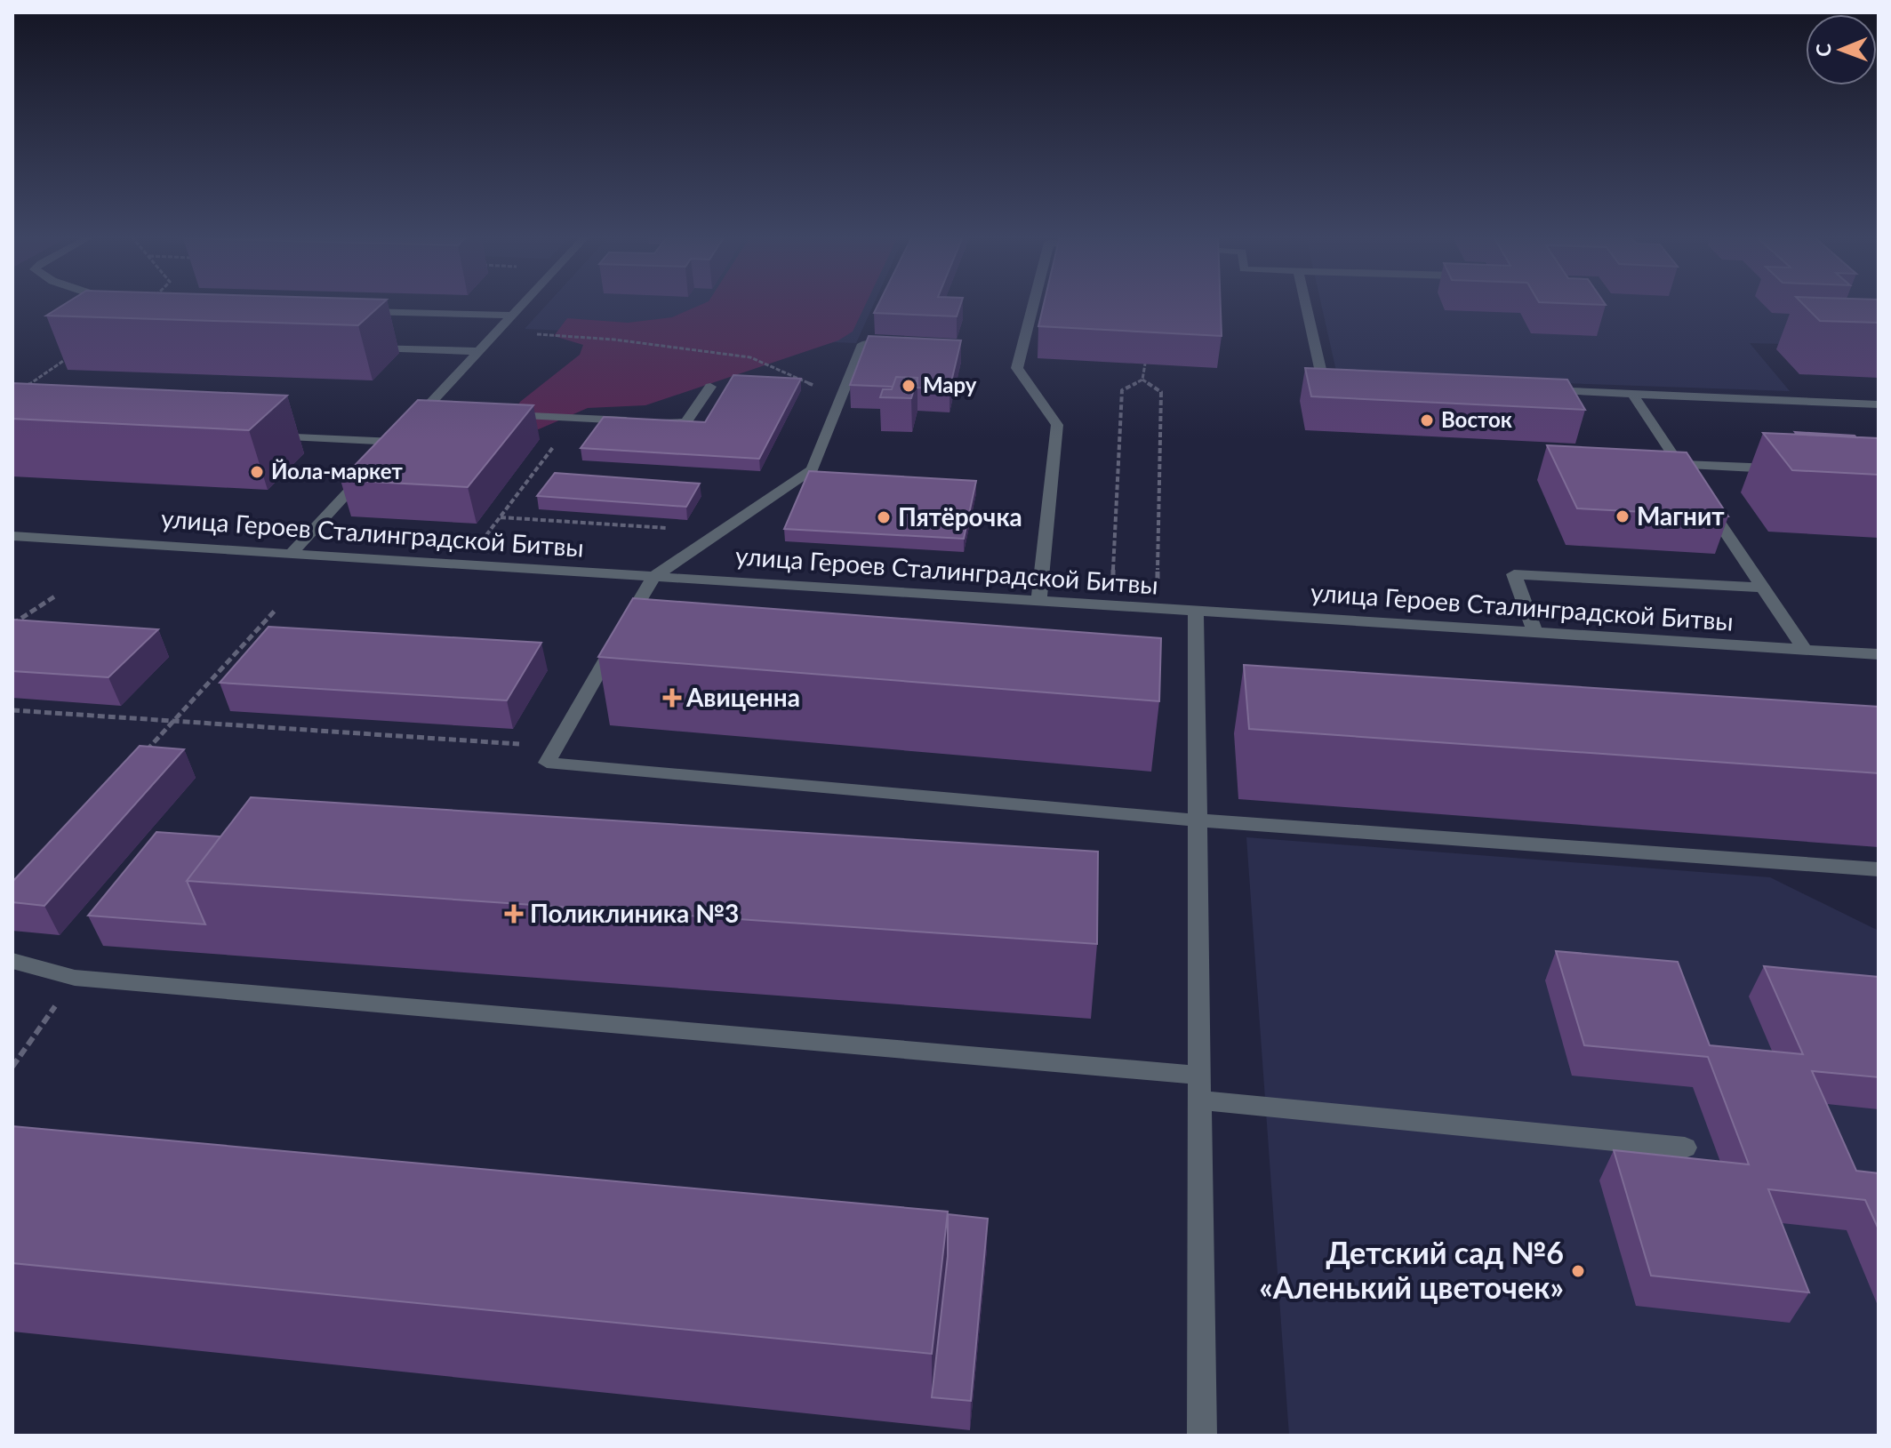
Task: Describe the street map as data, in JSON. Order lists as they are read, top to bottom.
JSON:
{
  "streets": {
    "street": ["улица Героев Сталинградской Битвы"]
  },
  "places": {
    "other": [
      "Мару",
      "Восток",
      "Йола-маркет",
      "Магнит",
      "Пятёрочка",
      "Детский сад №6 «Аленький цветочек»"
    ],
    "health": ["Авиценна", "Поликлиника №3"]
  },
  "north": "left"
}
